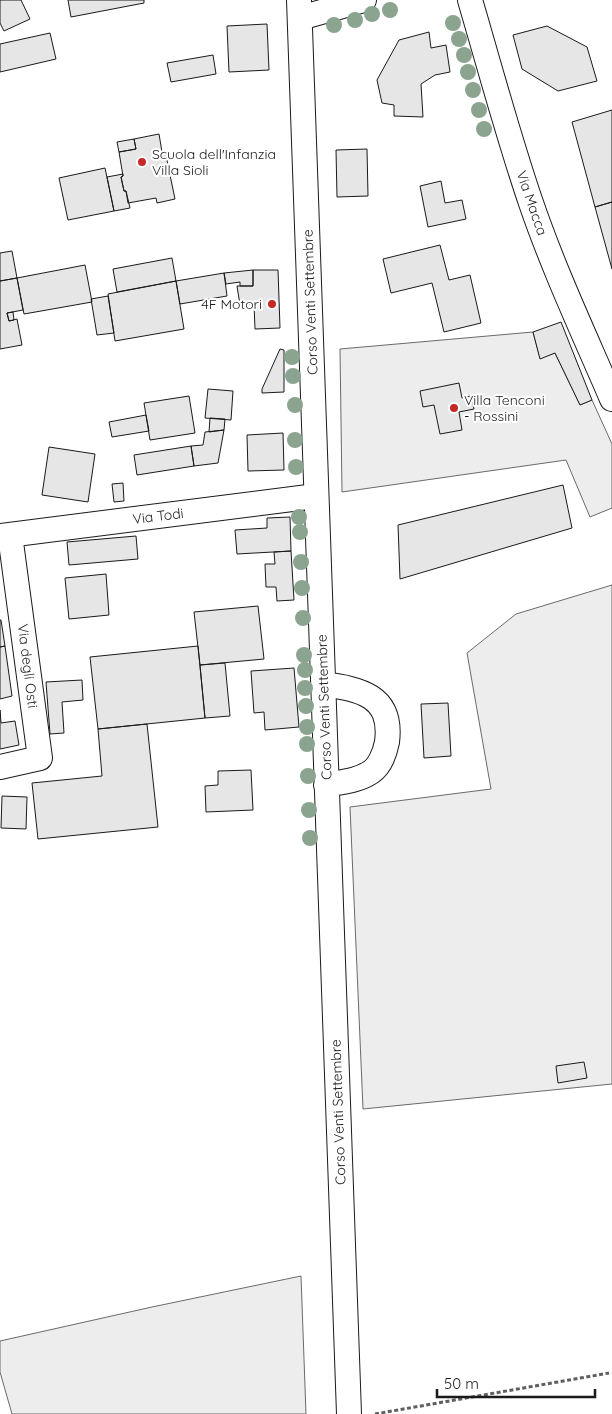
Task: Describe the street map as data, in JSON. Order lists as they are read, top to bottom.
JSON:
{
  "streets": {
    "street": [
      "Via Macca",
      "Corso Venti Settembre",
      "Via Todi",
      "Via degli Osti"
    ]
  },
  "crossings": [
    ["Corso Venti Settembre", "Via Todi"],
    ["Via Todi", "Via degli Osti"]
  ],
  "places": ["Scuola dell'Infanzia Villa Sioli", "4F Motori", "Villa Tenconi - Rossini"],
  "scale_bar": "50 m"
}
